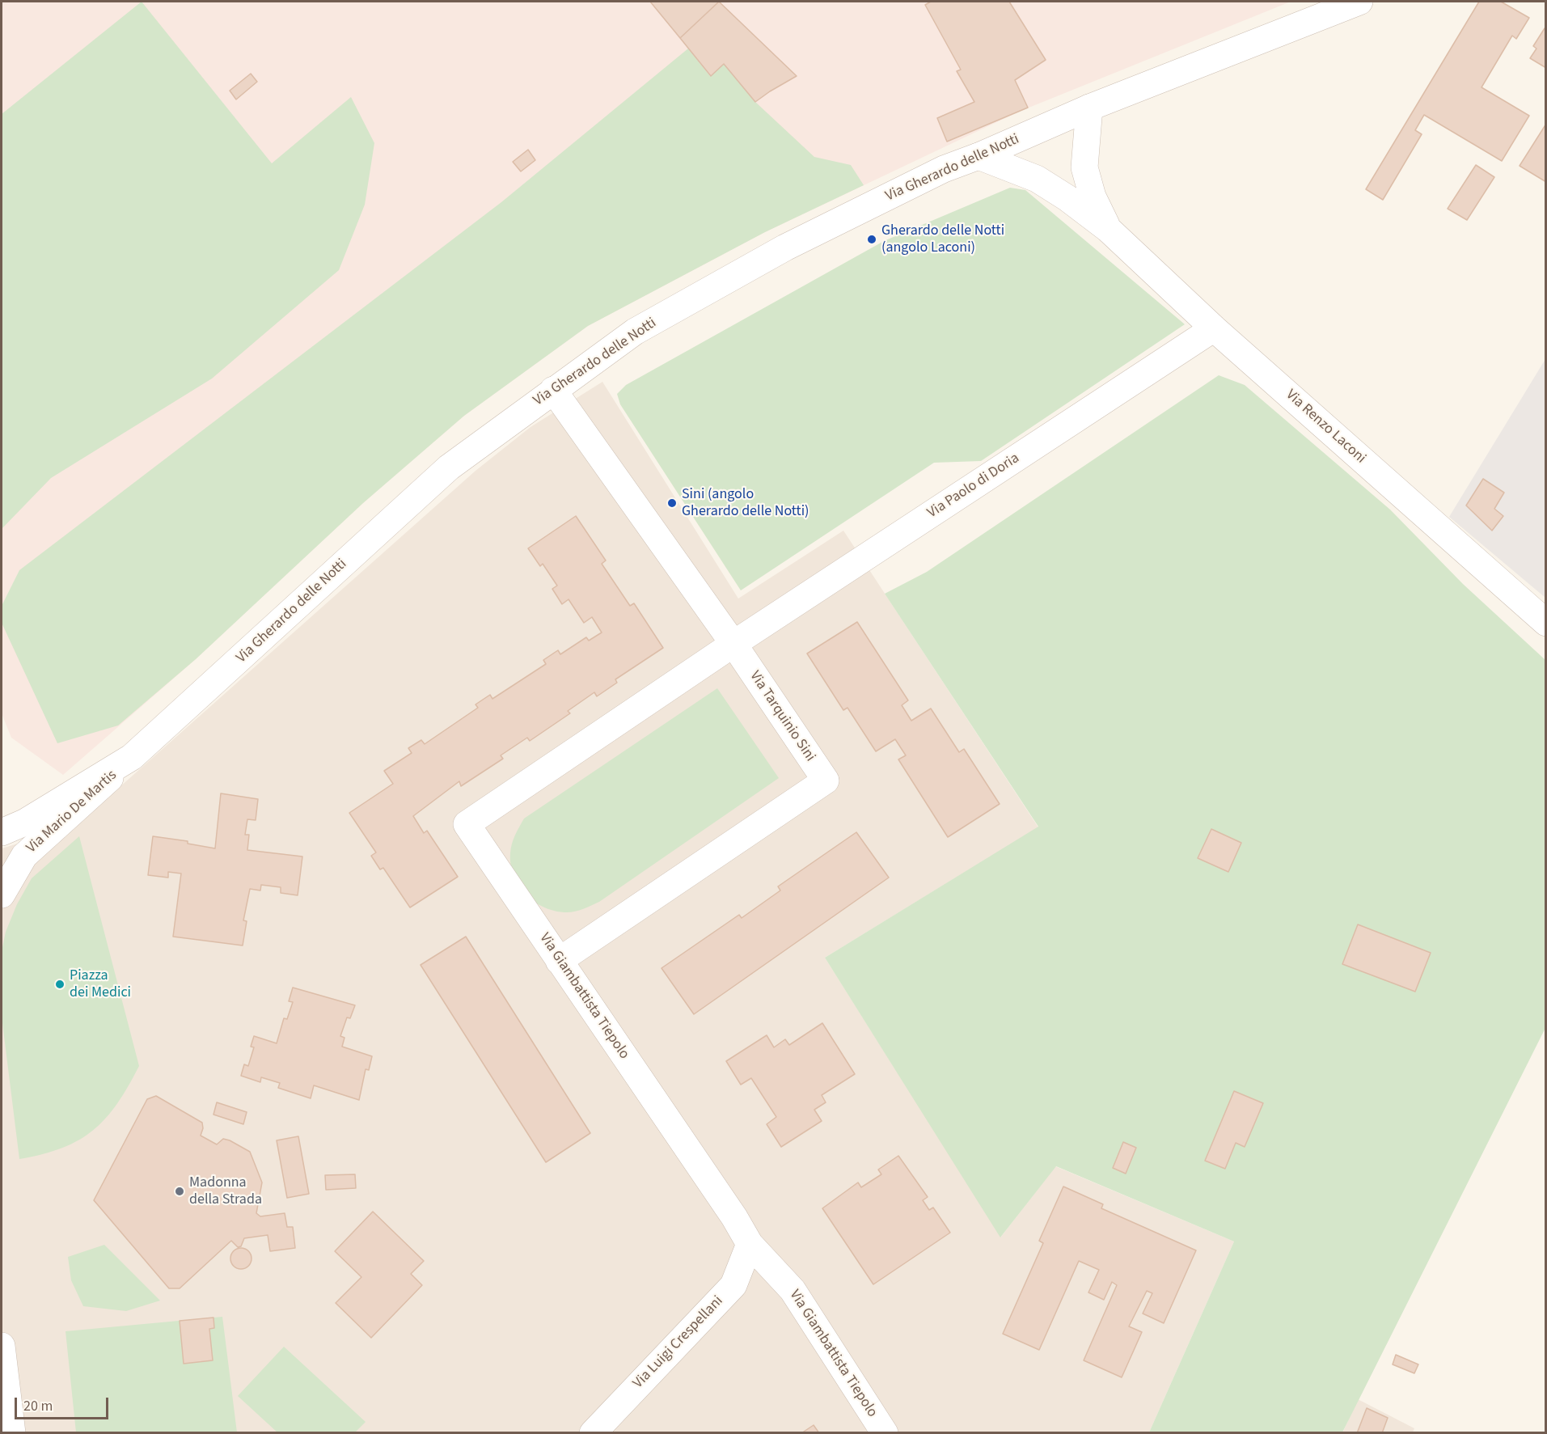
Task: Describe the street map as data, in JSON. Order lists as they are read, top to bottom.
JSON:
{
  "streets": {
    "street": [
      "Via Gherardo delle Notti",
      "Via Renzo Laconi",
      "Via Paolo di Doria",
      "Via Tarquinio Sini",
      "Via Mario De Martis",
      "Via Giambattista Tiepolo",
      "Via Luigi Crespellani"
    ]
  },
  "crossings": [
    ["Via Gherardo delle Notti", "Via Renzo Laconi"],
    ["Via Gherardo delle Notti", "Via Tarquinio Sini"],
    ["Via Gherardo delle Notti", "Via Mario De Martis"],
    ["Via Renzo Laconi", "Via Paolo di Doria"],
    ["Via Paolo di Doria", "Via Tarquinio Sini"],
    ["Via Paolo di Doria", "Via Giambattista Tiepolo"],
    ["Via Tarquinio Sini", "Via Giambattista Tiepolo"],
    ["Via Giambattista Tiepolo", "Via Luigi Crespellani"]
  ],
  "places": [
    "Gherardo delle Notti (angolo Laconi)",
    "Sini (angolo Gherardo delle Notti)",
    "Piazza dei Medici",
    "Madonna della Strada"
  ],
  "scale_bar": "20 m"
}
